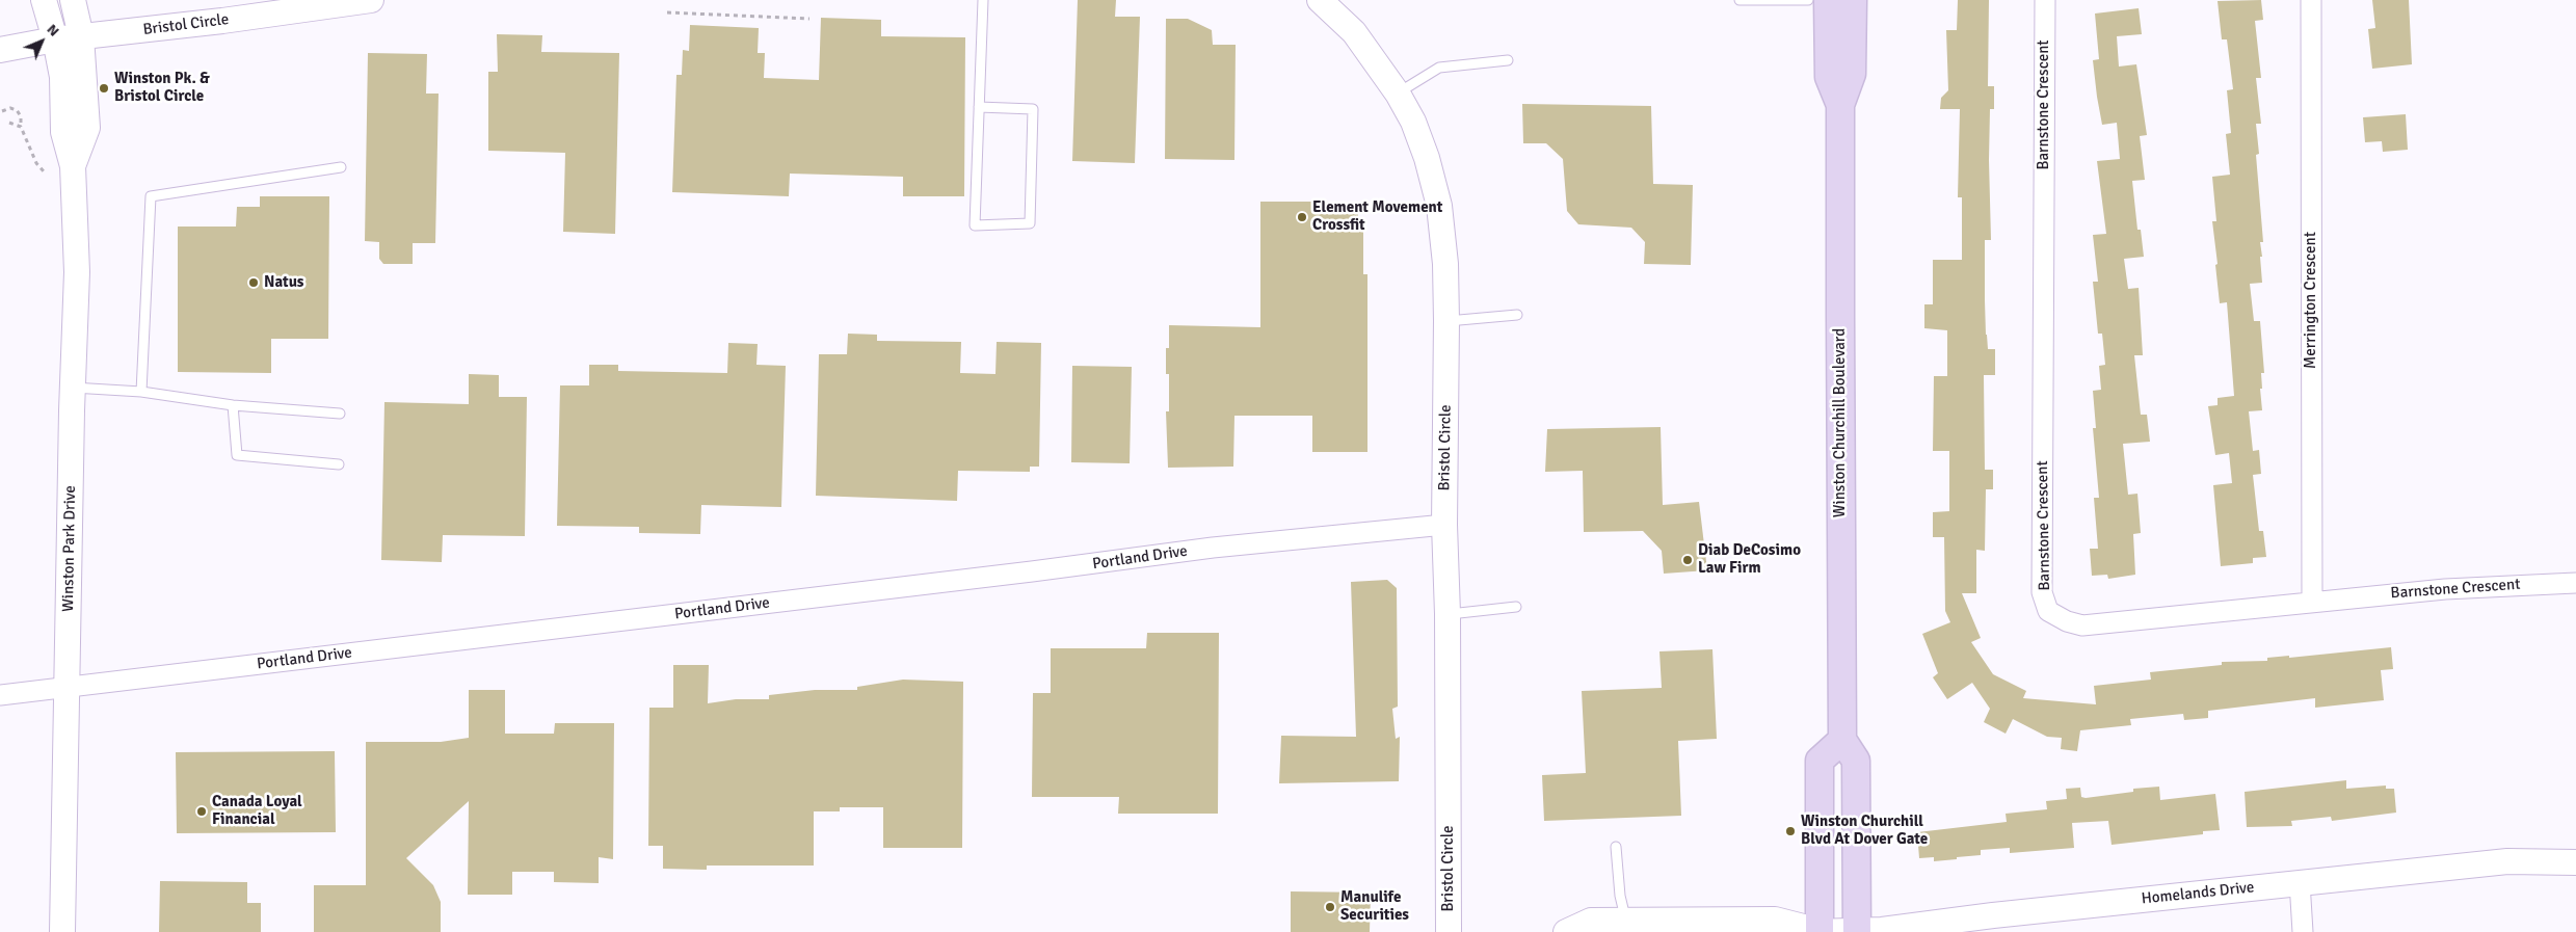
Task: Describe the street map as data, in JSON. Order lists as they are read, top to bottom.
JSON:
{
  "streets": {
    "main road": ["Winston Churchill Boulevard"],
    "street": [
      "Bristol Circle",
      "Barnstone Crescent",
      "Merrington Crescent",
      "Winston Park Drive",
      "Portland Drive",
      "Homelands Drive"
    ]
  },
  "crossings": [
    ["Bristol Circle", "Winston Park Drive"],
    ["Bristol Circle", "Portland Drive"],
    ["Barnstone Crescent", "Merrington Crescent"],
    ["Winston Park Drive", "Portland Drive"]
  ],
  "places": [
    "Winston Pk. & Bristol Circle",
    "Element Movement Crossfit",
    "Natus",
    "Diab DeCosimo Law Firm",
    "Canada Loyal Financial",
    "Winston Churchill Blvd At Dover Gate",
    "Manulife Securities"
  ],
  "north": "top right"
}
